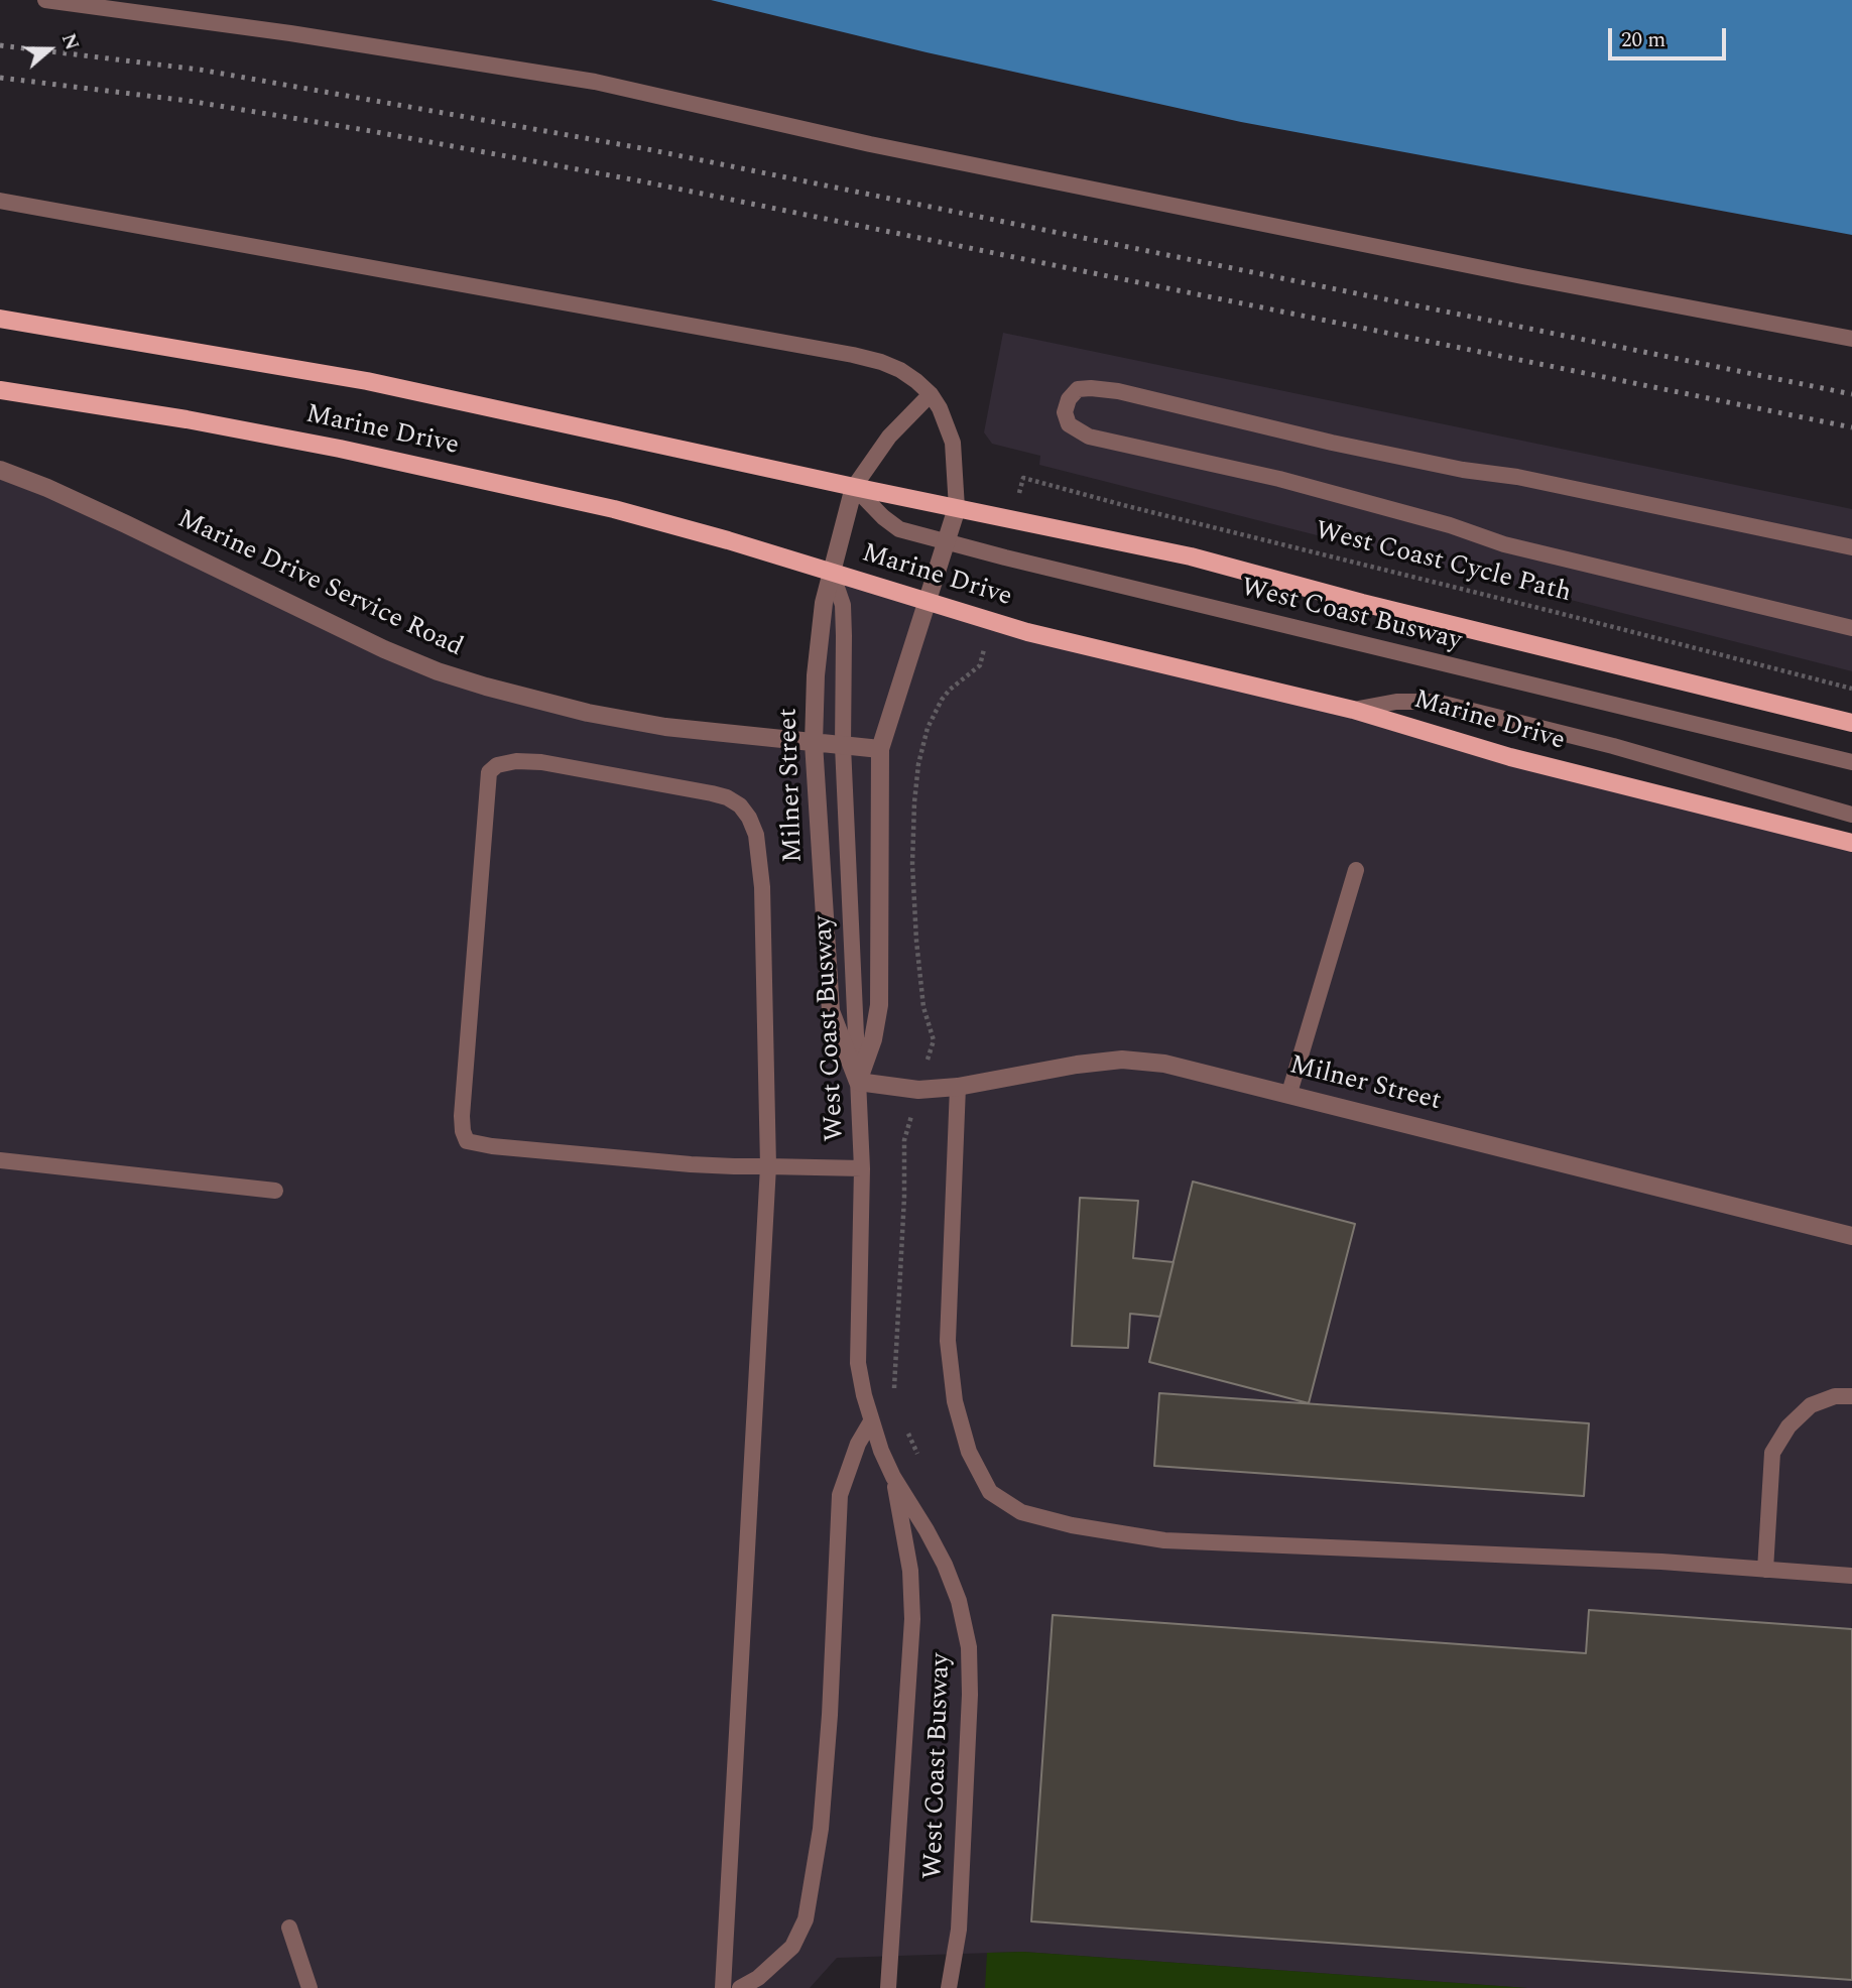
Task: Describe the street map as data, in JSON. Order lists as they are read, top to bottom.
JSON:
{
  "streets": {
    "main road": ["Marine Drive"],
    "street": ["Marine Drive Service Road", "Milner Street"],
    "lane": ["West Coast Busway"],
    "path": ["West Coast Cycle Path"]
  },
  "crossings": [
    ["Marine Drive", "West Coast Busway"],
    ["Marine Drive", "Milner Street"],
    ["Marine Drive Service Road", "West Coast Busway"],
    ["Marine Drive Service Road", "Milner Street"],
    ["West Coast Busway", "Milner Street"]
  ],
  "scale_bar": "20 m",
  "north": "right"
}
